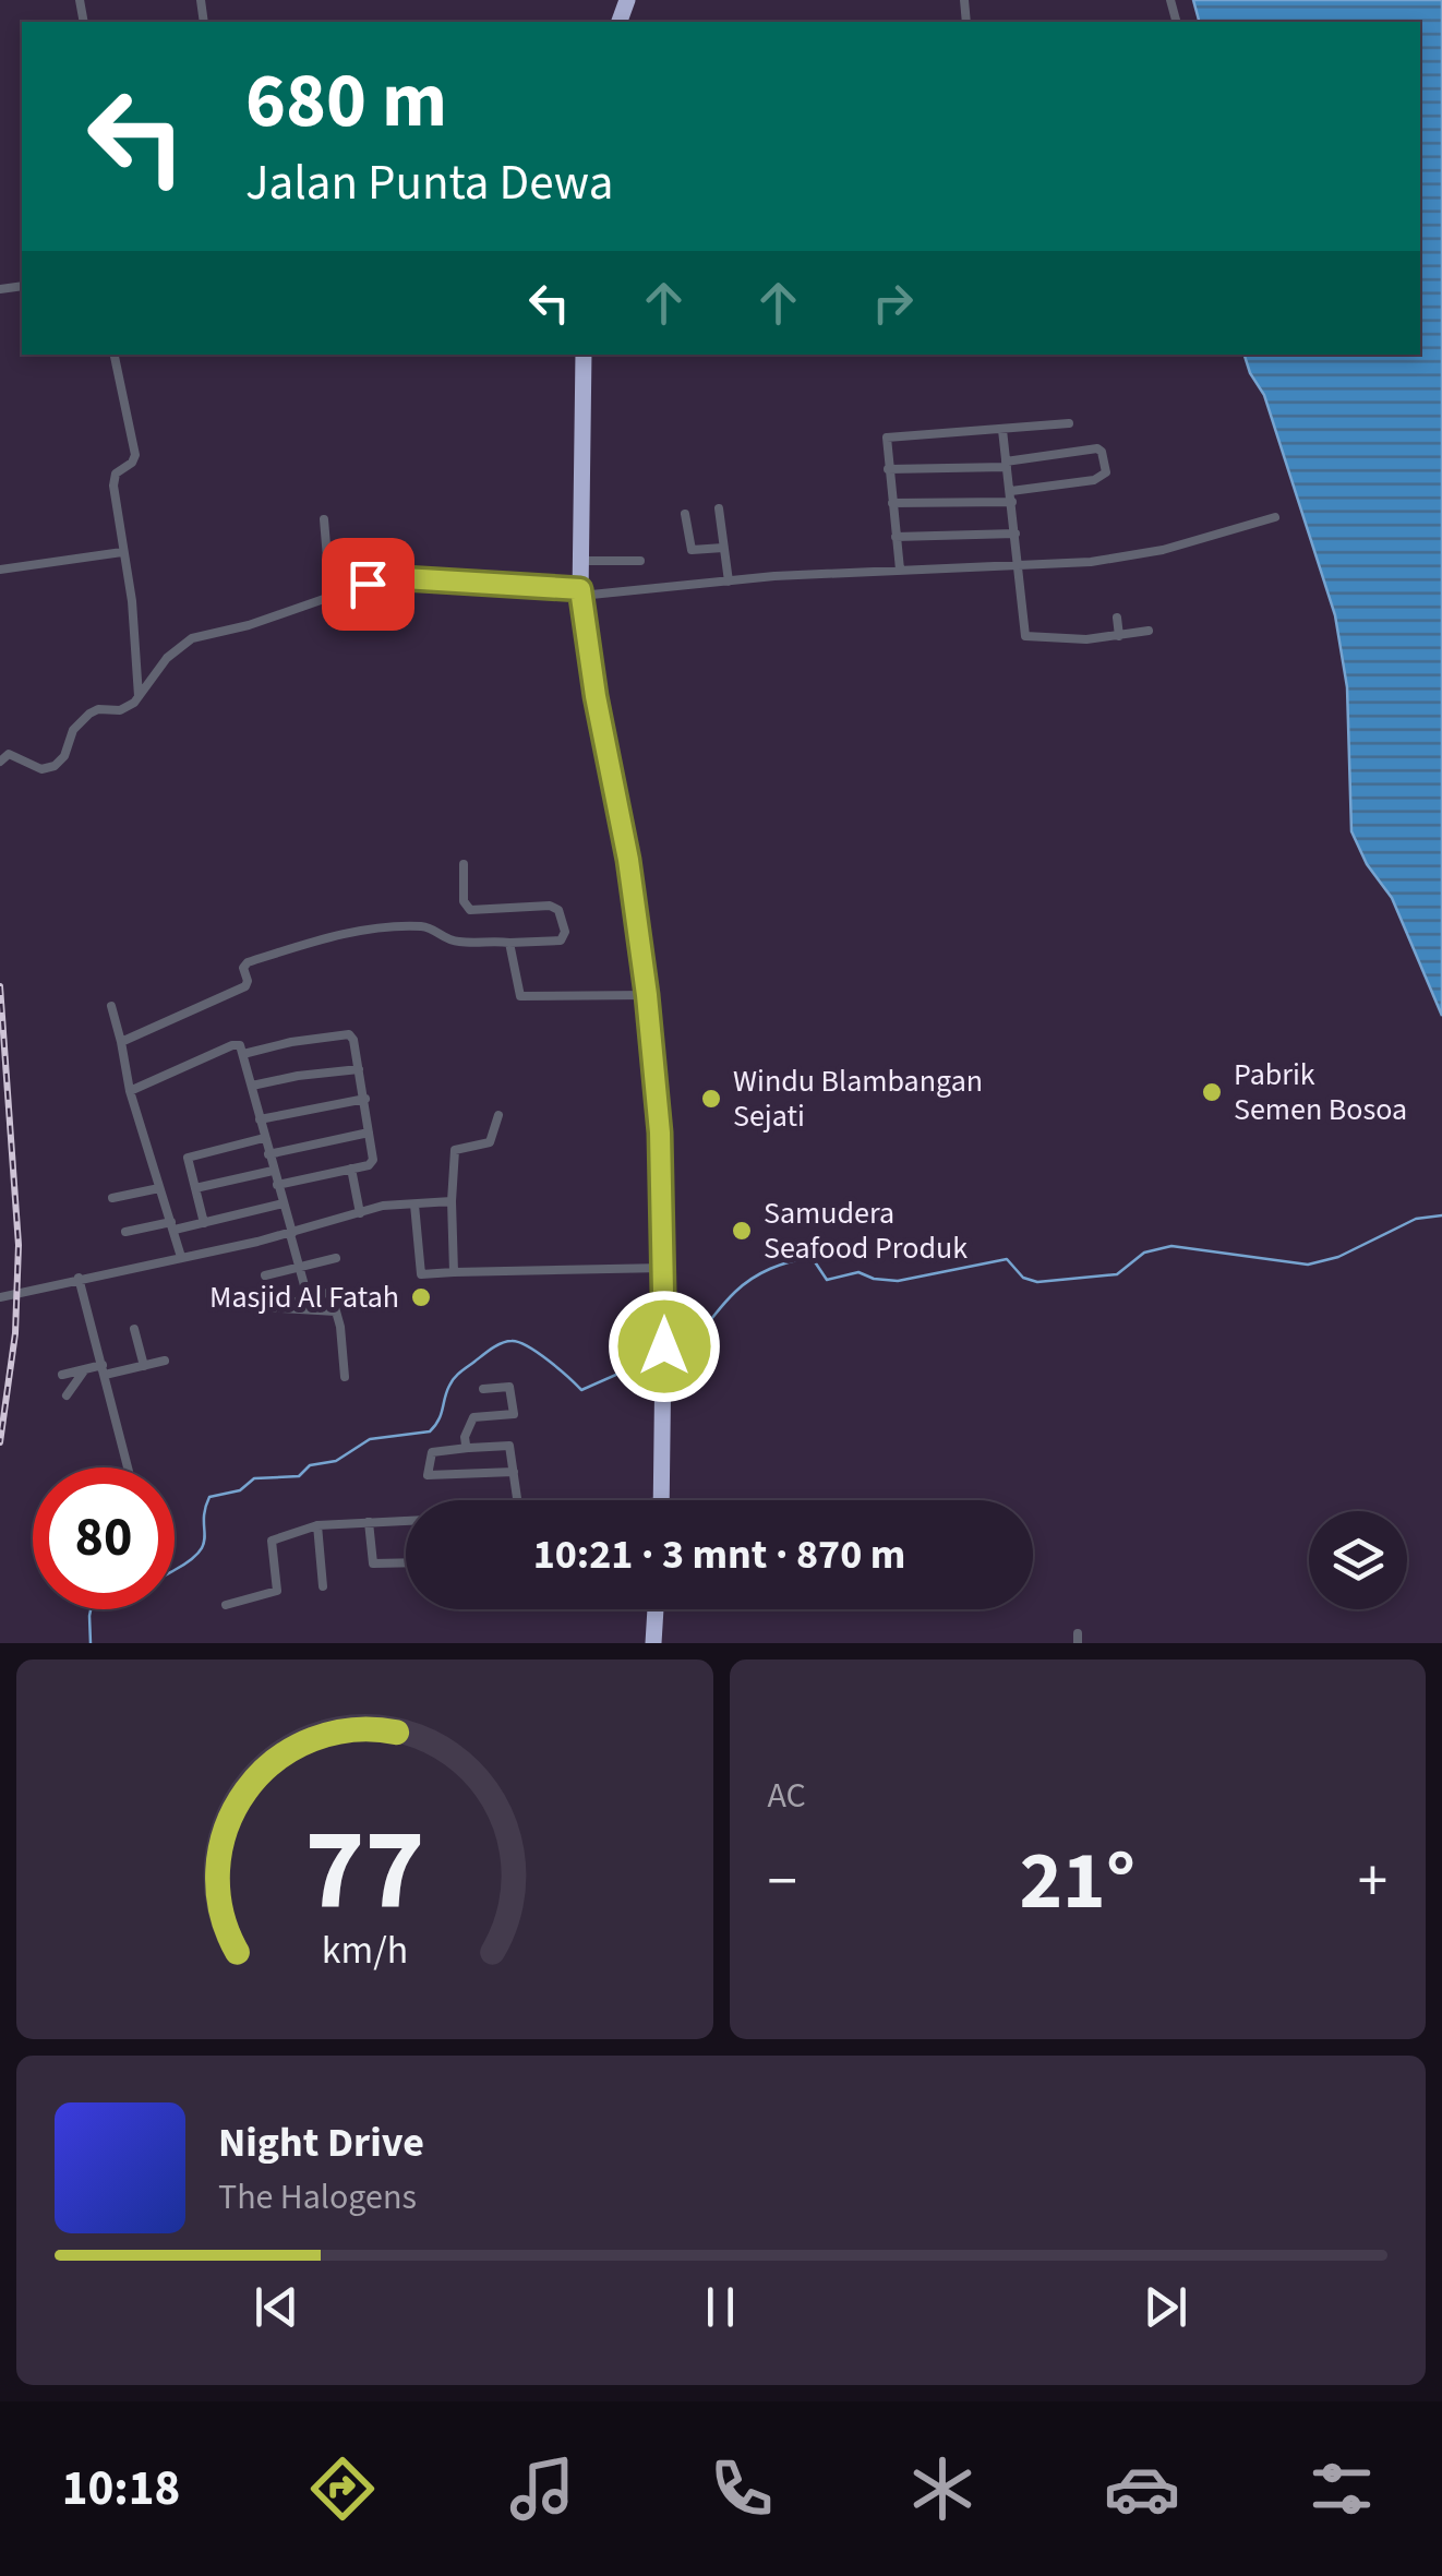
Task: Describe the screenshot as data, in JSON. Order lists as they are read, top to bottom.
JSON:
{
  "places": [
    "Pabrik Semen Bosoa",
    "Windu Blambangan Sejati",
    "Samudera Seafood Produk",
    "Masjid Al Fatah"
  ],
  "page": {
    "turn": ["680 m", "Jalan Punta Dewa"],
    "limit": "80",
    "trip": "10:21 · 3 mnt · 870 m",
    "tile": "AC",
    "heat": ["−", "21°", "+"],
    "song": ["Night Drive", "The Halogens"],
    "tabs": "10:18",
    "gauge": ["77", "km/h"]
  }
}
